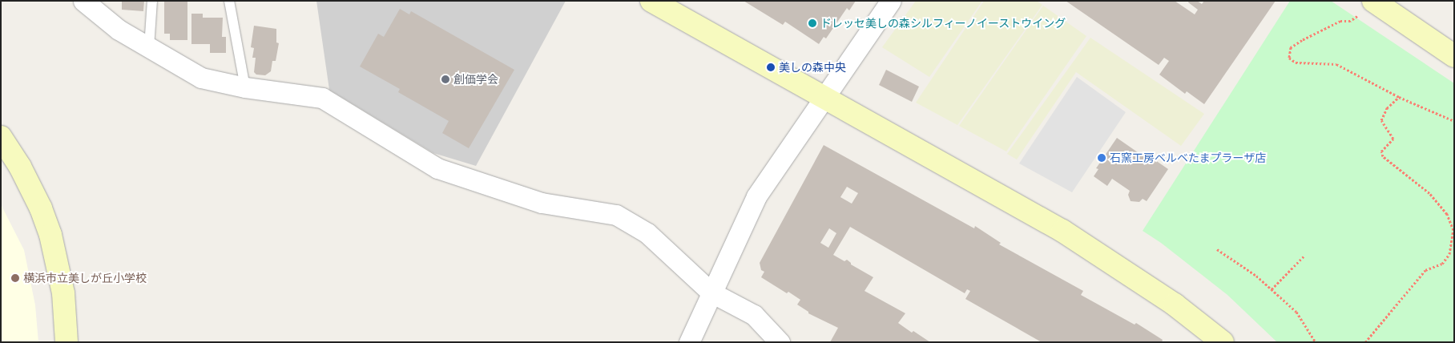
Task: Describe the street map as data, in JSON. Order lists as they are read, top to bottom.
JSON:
{
  "places": [
    "ドレッセ美しの森シルフィーノイーストウイング",
    "美しの森中央",
    "創価学会",
    "石窯工房ベルベたまプラーザ店",
    "横浜市立美しが丘小学校"
  ]
}
